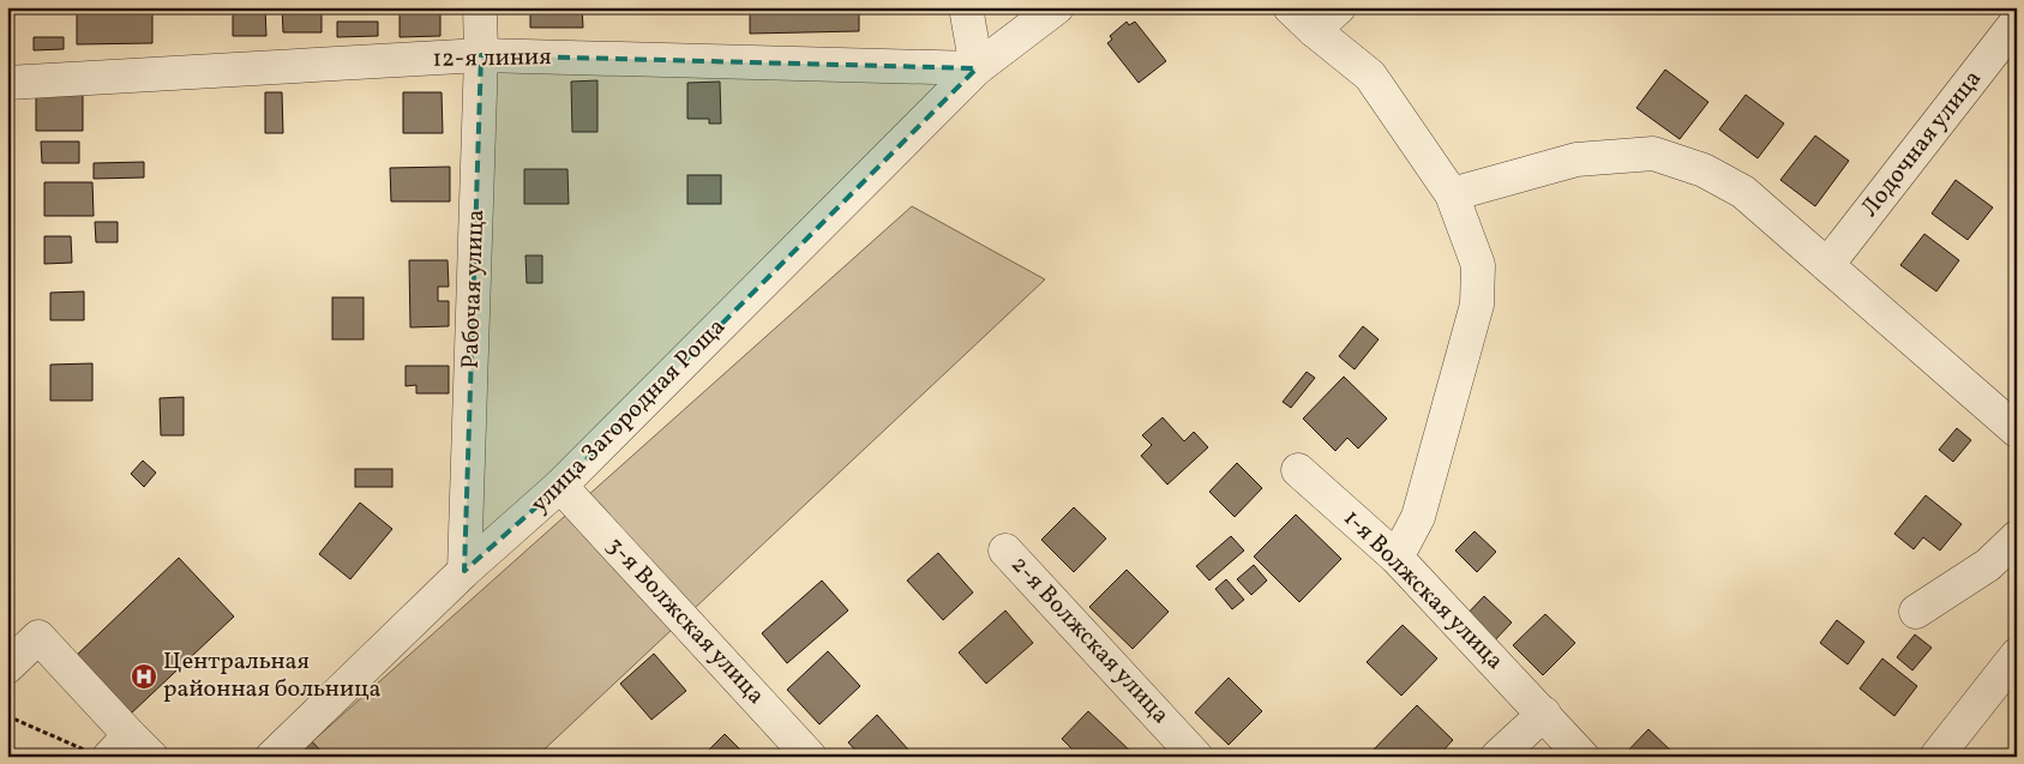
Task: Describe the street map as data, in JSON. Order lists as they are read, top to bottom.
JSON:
{
  "streets": {
    "street": [
      "12-я линия",
      "Лодочная улица",
      "Рабочая улица",
      "улица Загородная Роща",
      "1-я Волжская улица",
      "3-я Волжская улица",
      "2-я Волжская улица"
    ]
  },
  "crossings": [
    ["12-я линия", "Рабочая улица"],
    ["12-я линия", "улица Загородная Роща"],
    ["Рабочая улица", "улица Загородная Роща"],
    ["улица Загородная Роща", "3-я Волжская улица"]
  ],
  "places": {
    "hospital": ["Центральная районная больница"]
  }
}
